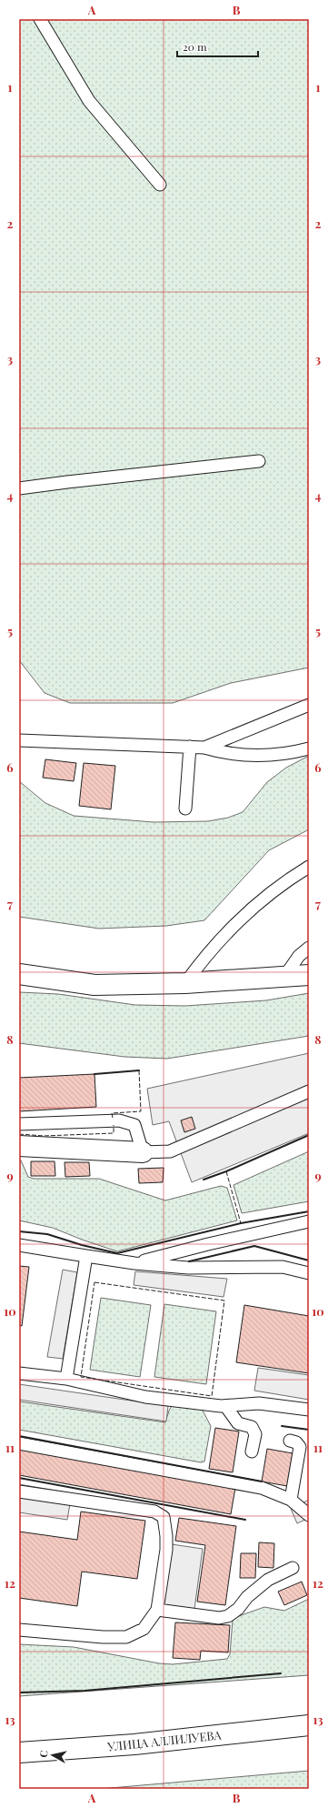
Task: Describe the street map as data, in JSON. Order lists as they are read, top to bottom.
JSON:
{
  "streets": {
    "street": ["УЛИЦА АЛЛИЛУЕВА"]
  },
  "scale_bar": "20 m",
  "north": "left",
  "grid": {
    "columns": ["A", "B"],
    "rows": [
      "1",
      "2",
      "3",
      "4",
      "5",
      "6",
      "7",
      "8",
      "9",
      "10",
      "11",
      "12",
      "13"
    ]
  }
}
